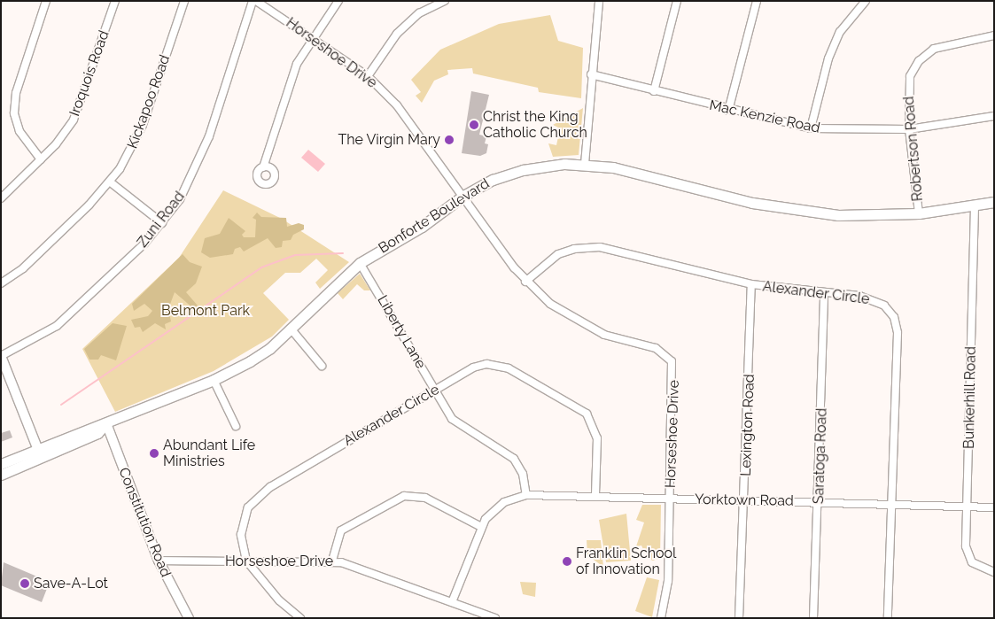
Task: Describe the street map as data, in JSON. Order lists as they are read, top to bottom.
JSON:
{
  "streets": {
    "main road": ["Bonforte Boulevard"],
    "street": [
      "Horseshoe Drive",
      "Iroquois Road",
      "Kickapoo Road",
      "Mac Kenzie Road",
      "Robertson Road",
      "Zuni Road",
      "Alexander Circle",
      "Liberty Lane",
      "Bunkerhill Road",
      "Lexington Road",
      "Saratoga Road",
      "Yorktown Road",
      "Constitution Road"
    ]
  },
  "crossings": [
    ["Horseshoe Drive", "Bonforte Boulevard"],
    ["Horseshoe Drive", "Zuni Road"],
    ["Horseshoe Drive", "Alexander Circle"],
    ["Horseshoe Drive", "Yorktown Road"],
    ["Horseshoe Drive", "Constitution Road"],
    ["Mac Kenzie Road", "Robertson Road"],
    ["Robertson Road", "Bonforte Boulevard"],
    ["Bonforte Boulevard", "Liberty Lane"],
    ["Bonforte Boulevard", "Bunkerhill Road"],
    ["Bonforte Boulevard", "Constitution Road"],
    ["Alexander Circle", "Liberty Lane"],
    ["Alexander Circle", "Lexington Road"],
    ["Alexander Circle", "Saratoga Road"],
    ["Alexander Circle", "Yorktown Road"],
    ["Liberty Lane", "Yorktown Road"],
    ["Bunkerhill Road", "Yorktown Road"],
    ["Lexington Road", "Yorktown Road"],
    ["Saratoga Road", "Yorktown Road"]
  ],
  "parks": ["Belmont Park"],
  "places": [
    "Christ the King Catholic Church",
    "The Virgin Mary",
    "Abundant Life Ministries",
    "Franklin School of Innovation",
    "Save-A-Lot"
  ]
}
